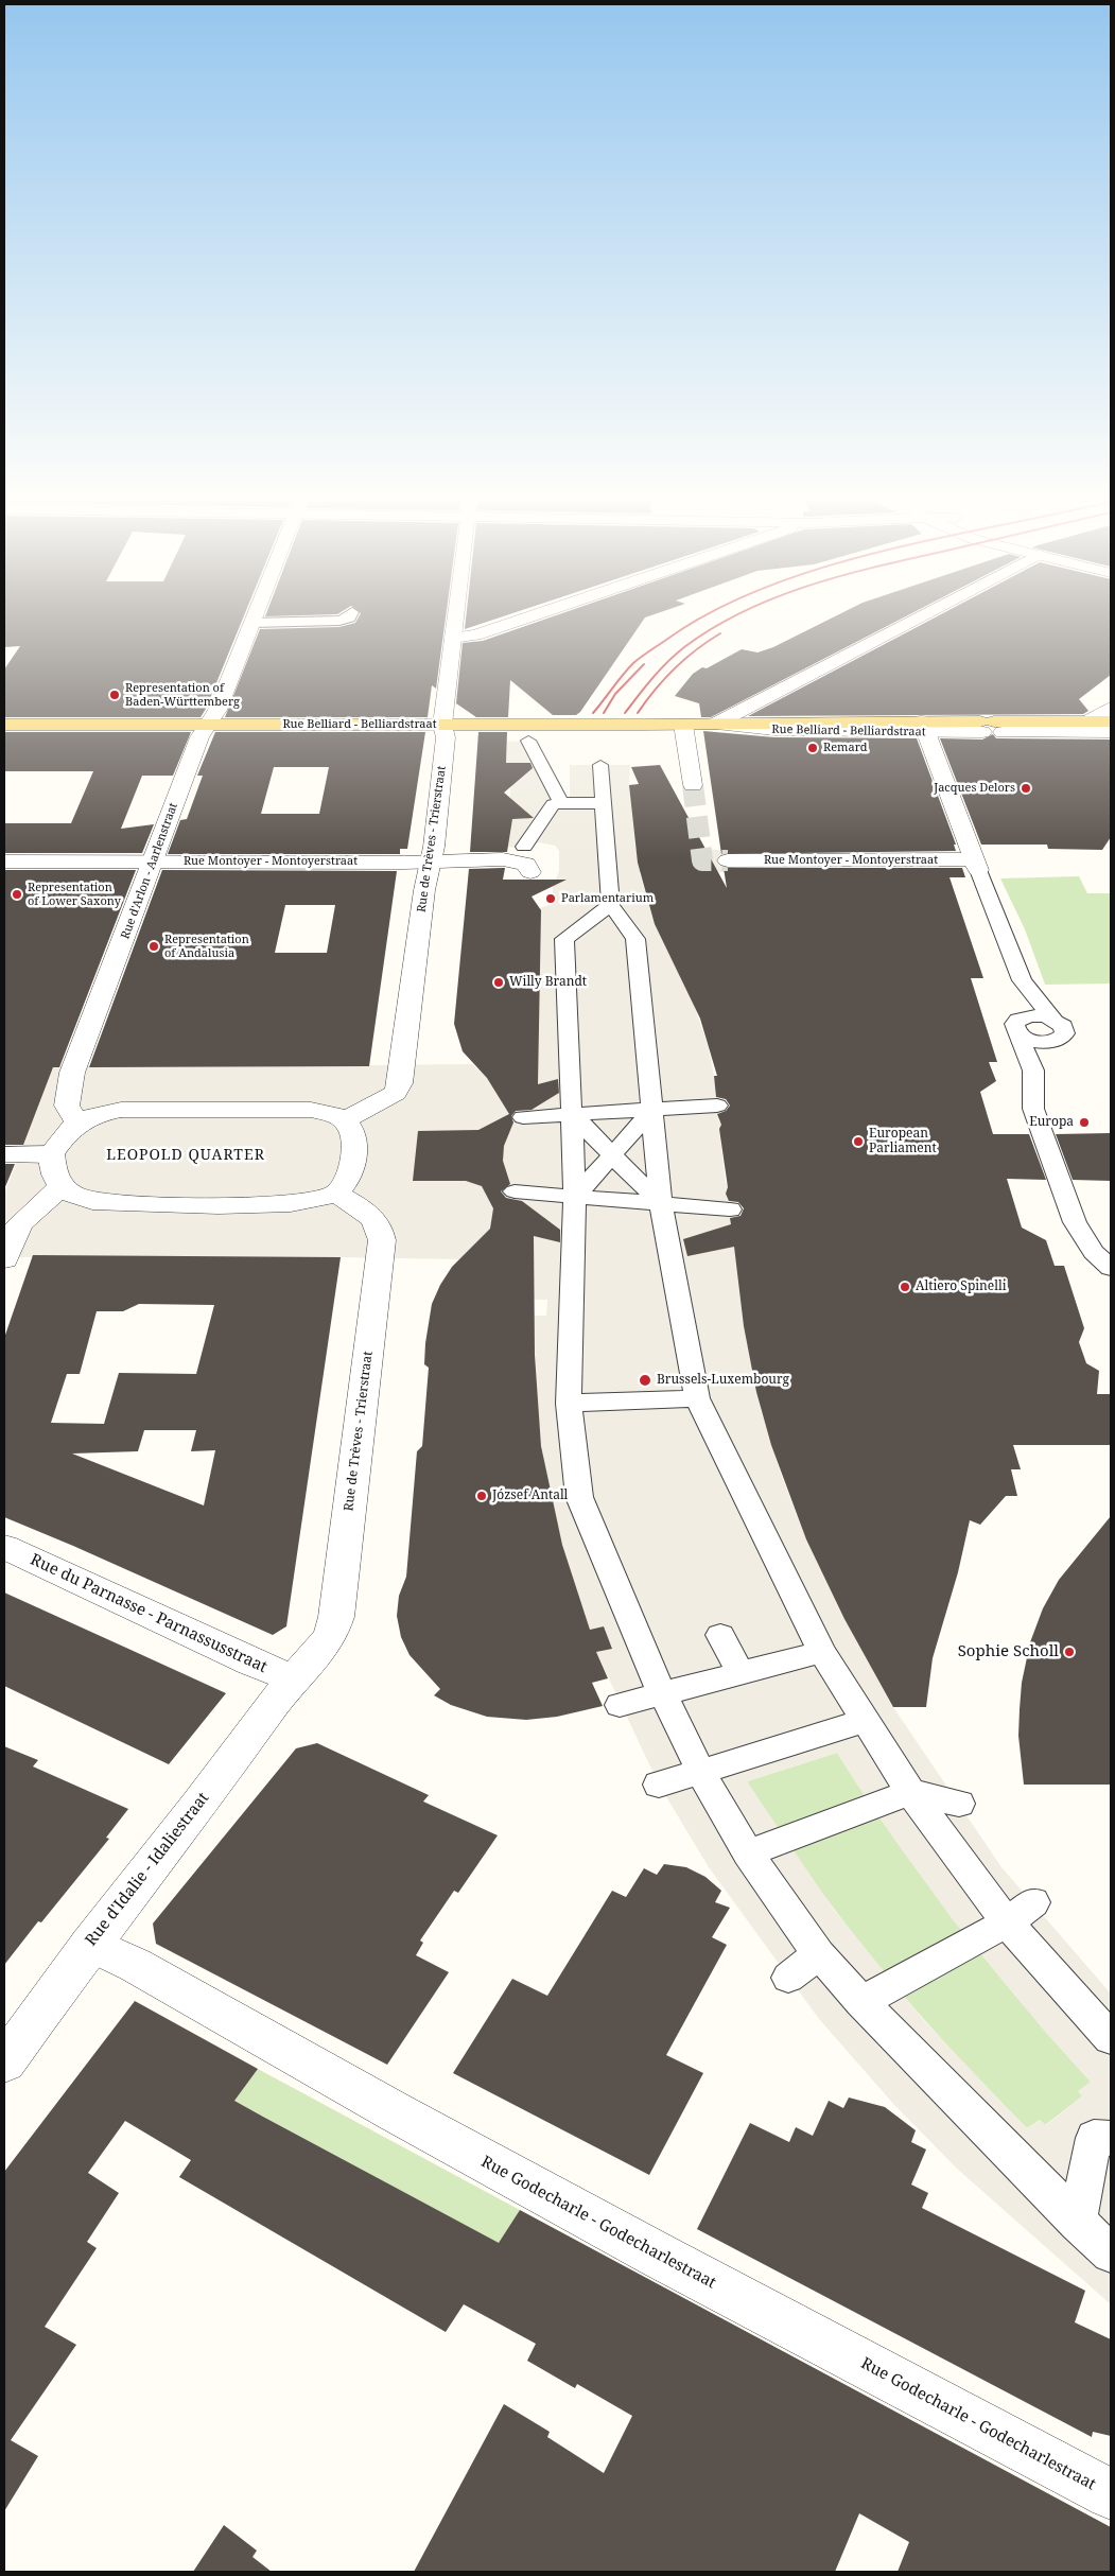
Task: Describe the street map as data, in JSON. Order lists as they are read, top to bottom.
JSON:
{
  "streets": {
    "main road": ["Rue Belliard - Belliardstraat"],
    "street": [
      "Rue de Trèves - Trierstraat",
      "Rue Montoyer - Montoyerstraat",
      "Rue d'Arlon - Aarlenstraat",
      "Rue du Parnasse - Parnassusstraat",
      "Rue d'Idalie - Idaliestraat",
      "Rue Godecharle - Godecharlestraat"
    ]
  },
  "crossings": [
    ["Rue Belliard - Belliardstraat", "Rue de Trèves - Trierstraat"],
    ["Rue Belliard - Belliardstraat", "Rue d'Arlon - Aarlenstraat"],
    ["Rue de Trèves - Trierstraat", "Rue Montoyer - Montoyerstraat"],
    ["Rue de Trèves - Trierstraat", "Rue du Parnasse - Parnassusstraat"],
    ["Rue de Trèves - Trierstraat", "Rue d'Idalie - Idaliestraat"],
    ["Rue Montoyer - Montoyerstraat", "Rue d'Arlon - Aarlenstraat"],
    ["Rue du Parnasse - Parnassusstraat", "Rue d'Idalie - Idaliestraat"],
    ["Rue d'Idalie - Idaliestraat", "Rue Godecharle - Godecharlestraat"]
  ],
  "districts": ["LEOPOLD QUARTER"],
  "places": [
    "Representation of Baden-Württemberg",
    "Remard",
    "Jacques Delors",
    "Representation of Lower Saxony",
    "Parlamentarium",
    "Representation of Andalusia",
    "Willy Brandt",
    "Europa",
    "European Parliament",
    "Altiero Spinelli",
    "Brussels-Luxembourg",
    "József Antall",
    "Sophie Scholl"
  ]
}
